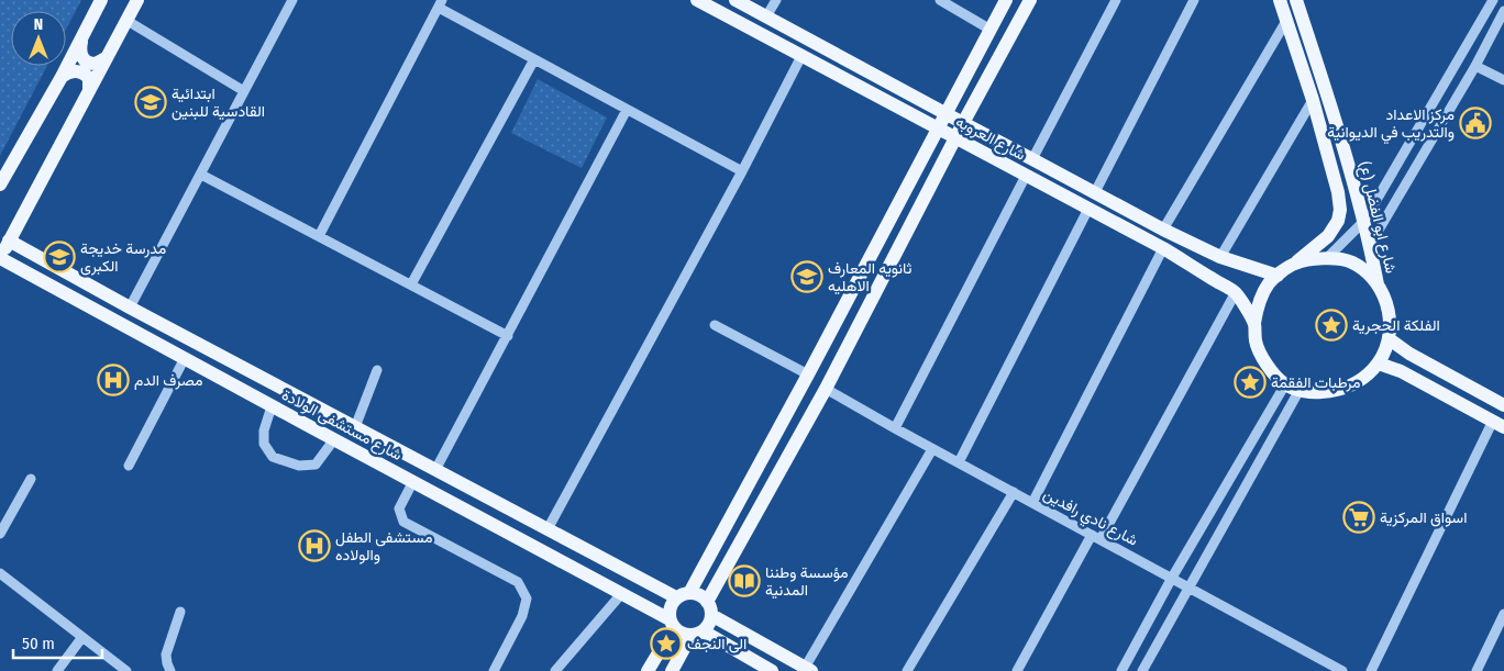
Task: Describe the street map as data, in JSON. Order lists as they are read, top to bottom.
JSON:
{
  "streets": {
    "main road": ["شارع العروبه", "شارع ابو الفضل (ع)", "شارع مستشفى الولادة"],
    "street": ["شارع نادي رافدين"]
  },
  "crossings": [
    ["شارع العروبه", "شارع ابو الفضل (ع)"]
  ],
  "places": {
    "school or university": ["ابتدائية القادسية للبنين", "مدرسة خديجة الكبرى", "ثانويه المعارف الاهليه"],
    "public building": ["مركز الاعداد والتدريب في الديوانية"],
    "place": ["الفلكة الحجرية", "مرطبات الفقمة", "الى النجف"],
    "hospital": ["مصرف الدم", "مستشفى الطفل والولاده"],
    "supermarket": ["اسواق المركزية"],
    "library": ["مؤسسة وطننا المدنية"]
  },
  "scale_bar": "50 m",
  "north": "top"
}
